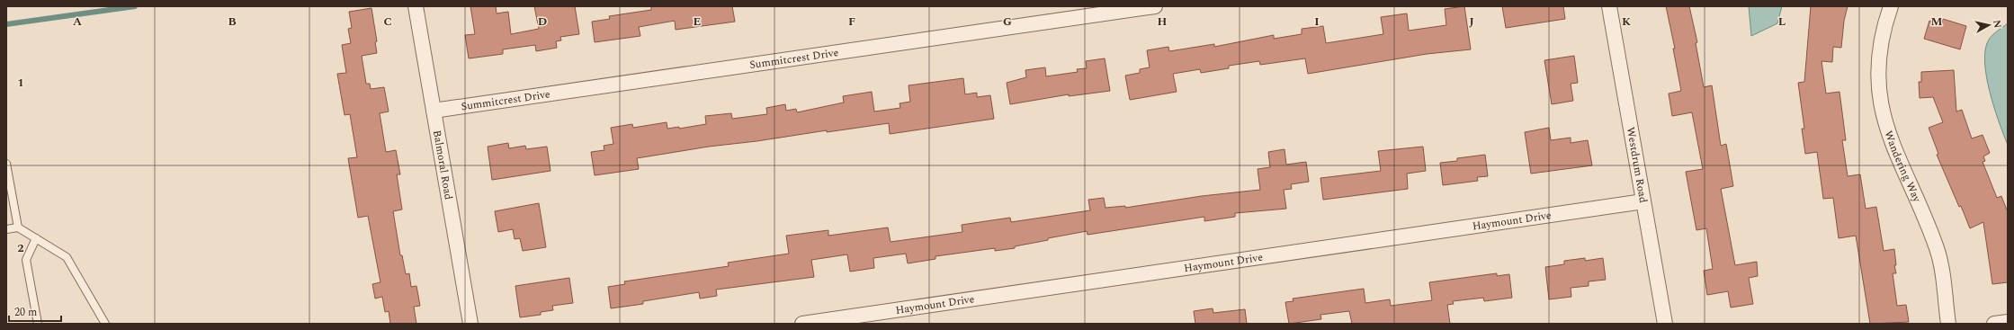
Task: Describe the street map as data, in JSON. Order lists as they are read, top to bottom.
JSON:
{
  "streets": {
    "street": [
      "Summitcrest Drive",
      "Balmoral Road",
      "Westdrum Road",
      "Wandering Way",
      "Haymount Drive"
    ]
  },
  "crossings": [
    ["Summitcrest Drive", "Balmoral Road"],
    ["Westdrum Road", "Haymount Drive"]
  ],
  "scale_bar": "20 m",
  "north": "right",
  "grid": {
    "columns": [
      "A",
      "B",
      "C",
      "D",
      "E",
      "F",
      "G",
      "H",
      "I",
      "J",
      "K",
      "L",
      "M"
    ],
    "rows": ["1", "2"]
  }
}
